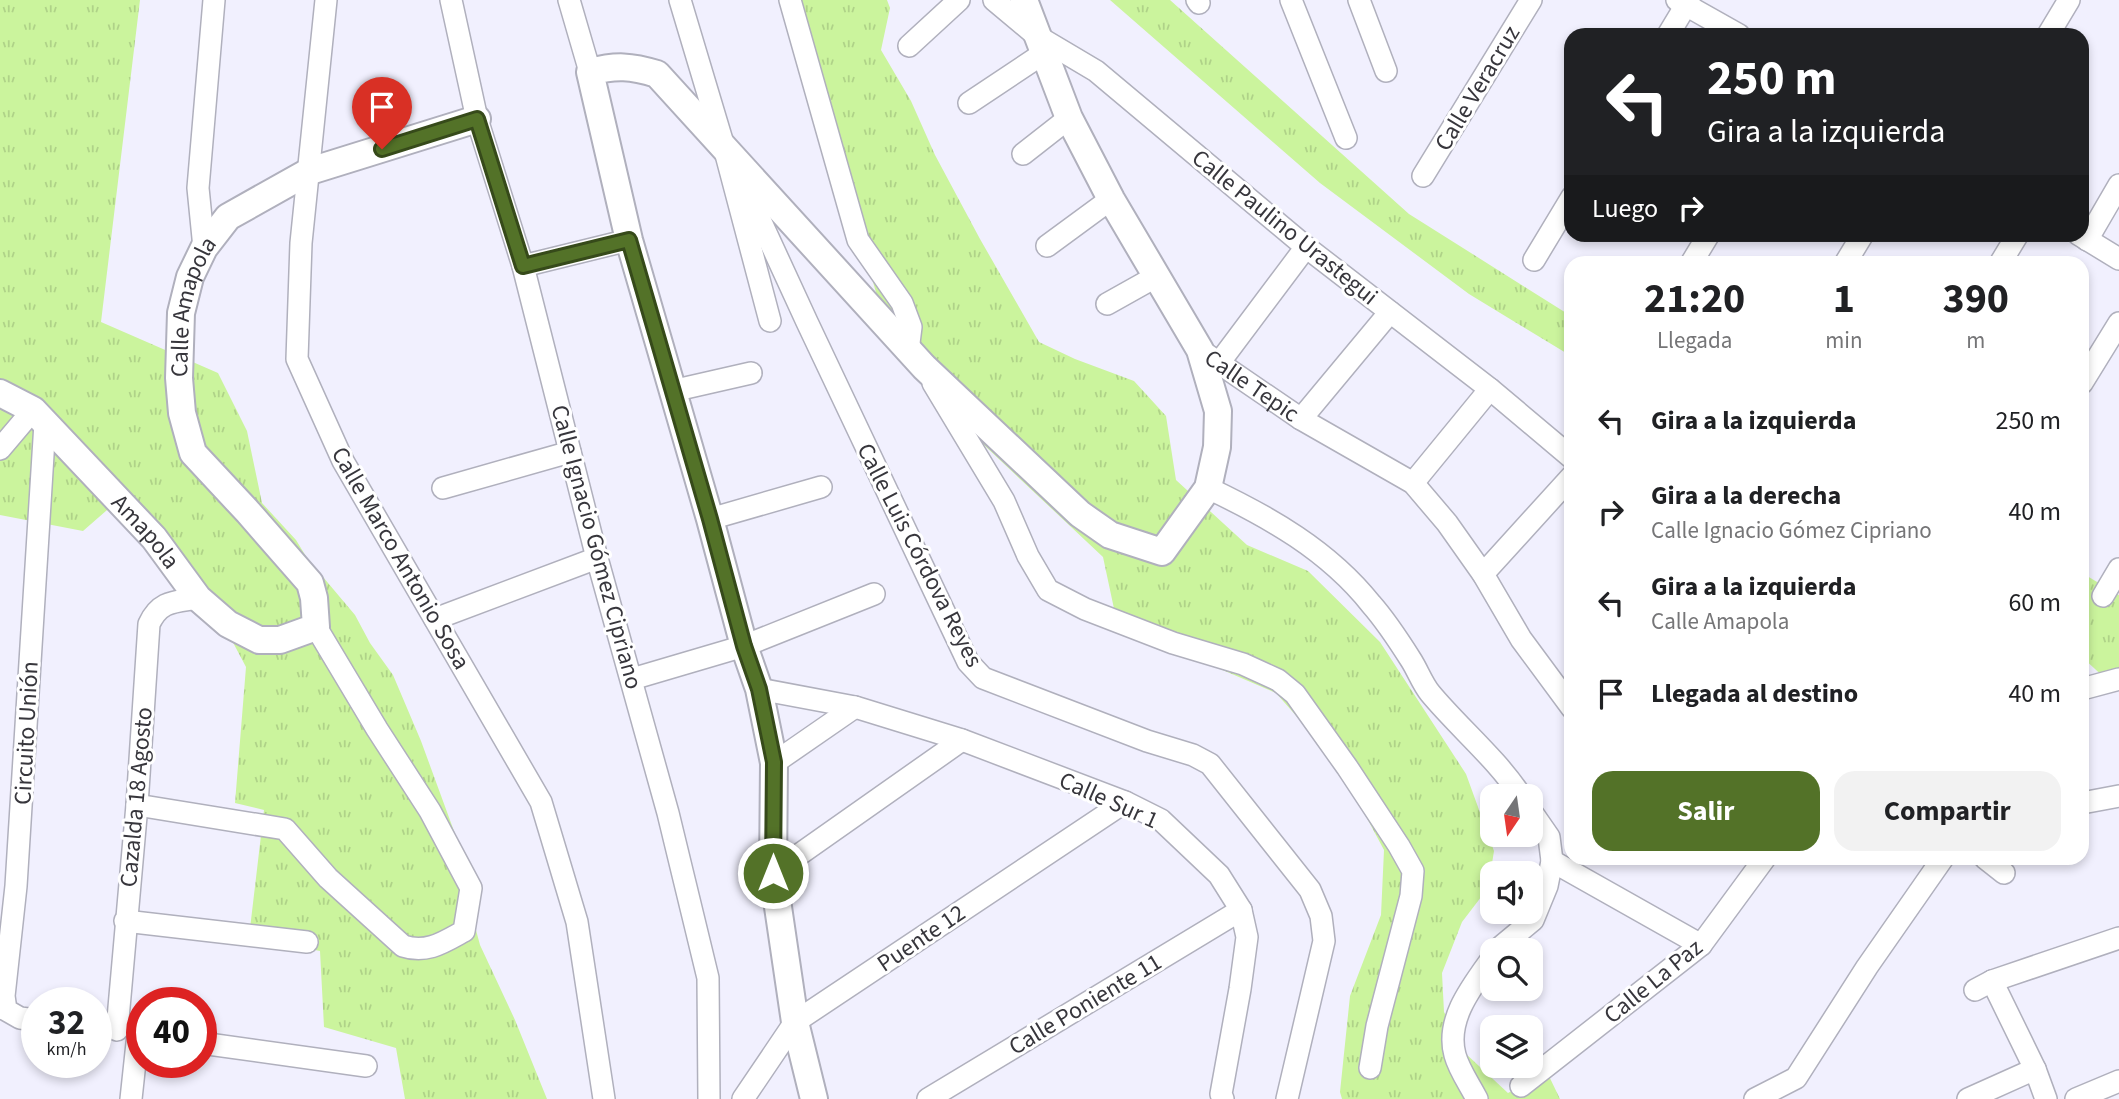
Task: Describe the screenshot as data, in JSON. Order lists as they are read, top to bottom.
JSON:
{
  "streets": {
    "street": [
      "Calle Veracruz",
      "Calle Paulino Urastegui",
      "Calle Amapola",
      "Calle Tepic",
      "Amapola",
      "Calle Ignacio Gómez Cipriano",
      "Calle Luis Córdova Reyes",
      "Calle Marco Antonio Sosa",
      "Circuito Unión",
      "Cazalda 18 Agosto",
      "Calle Sur 1",
      "Puente 12",
      "Calle La Paz",
      "Calle Poniente 11"
    ]
  },
  "crossings": [
    ["Calle Paulino Urastegui", "Calle Tepic"],
    ["Calle Amapola", "Amapola"],
    ["Calle Amapola", "Calle Ignacio Gómez Cipriano"],
    ["Calle Amapola", "Calle Marco Antonio Sosa"],
    ["Calle Amapola", "Cazalda 18 Agosto"],
    ["Amapola", "Circuito Unión"],
    ["Amapola", "Cazalda 18 Agosto"],
    ["Calle Sur 1", "Puente 12"],
    ["Calle Sur 1", "Calle Poniente 11"]
  ],
  "north": "bottom",
  "page": {
    "turn": ["250 m", "Gira a la izquierda"],
    "then": "Luego",
    "eta": [
      "21:20",
      "Llegada",
      "1",
      "min",
      "390",
      "m"
    ],
    "list": [
      {
        "name": "Gira a la izquierda",
        "value": "250 m"
      },
      {
        "name": "Gira a la derecha",
        "note": "Calle Ignacio Gómez Cipriano",
        "value": "40 m"
      },
      {
        "name": "Gira a la izquierda",
        "note": "Calle Amapola",
        "value": "60 m"
      },
      {
        "name": "Llegada al destino",
        "value": "40 m"
      }
    ],
    "buttons": ["Salir", "Compartir"],
    "speed": "32 km/h",
    "limit": "40"
  }
}
